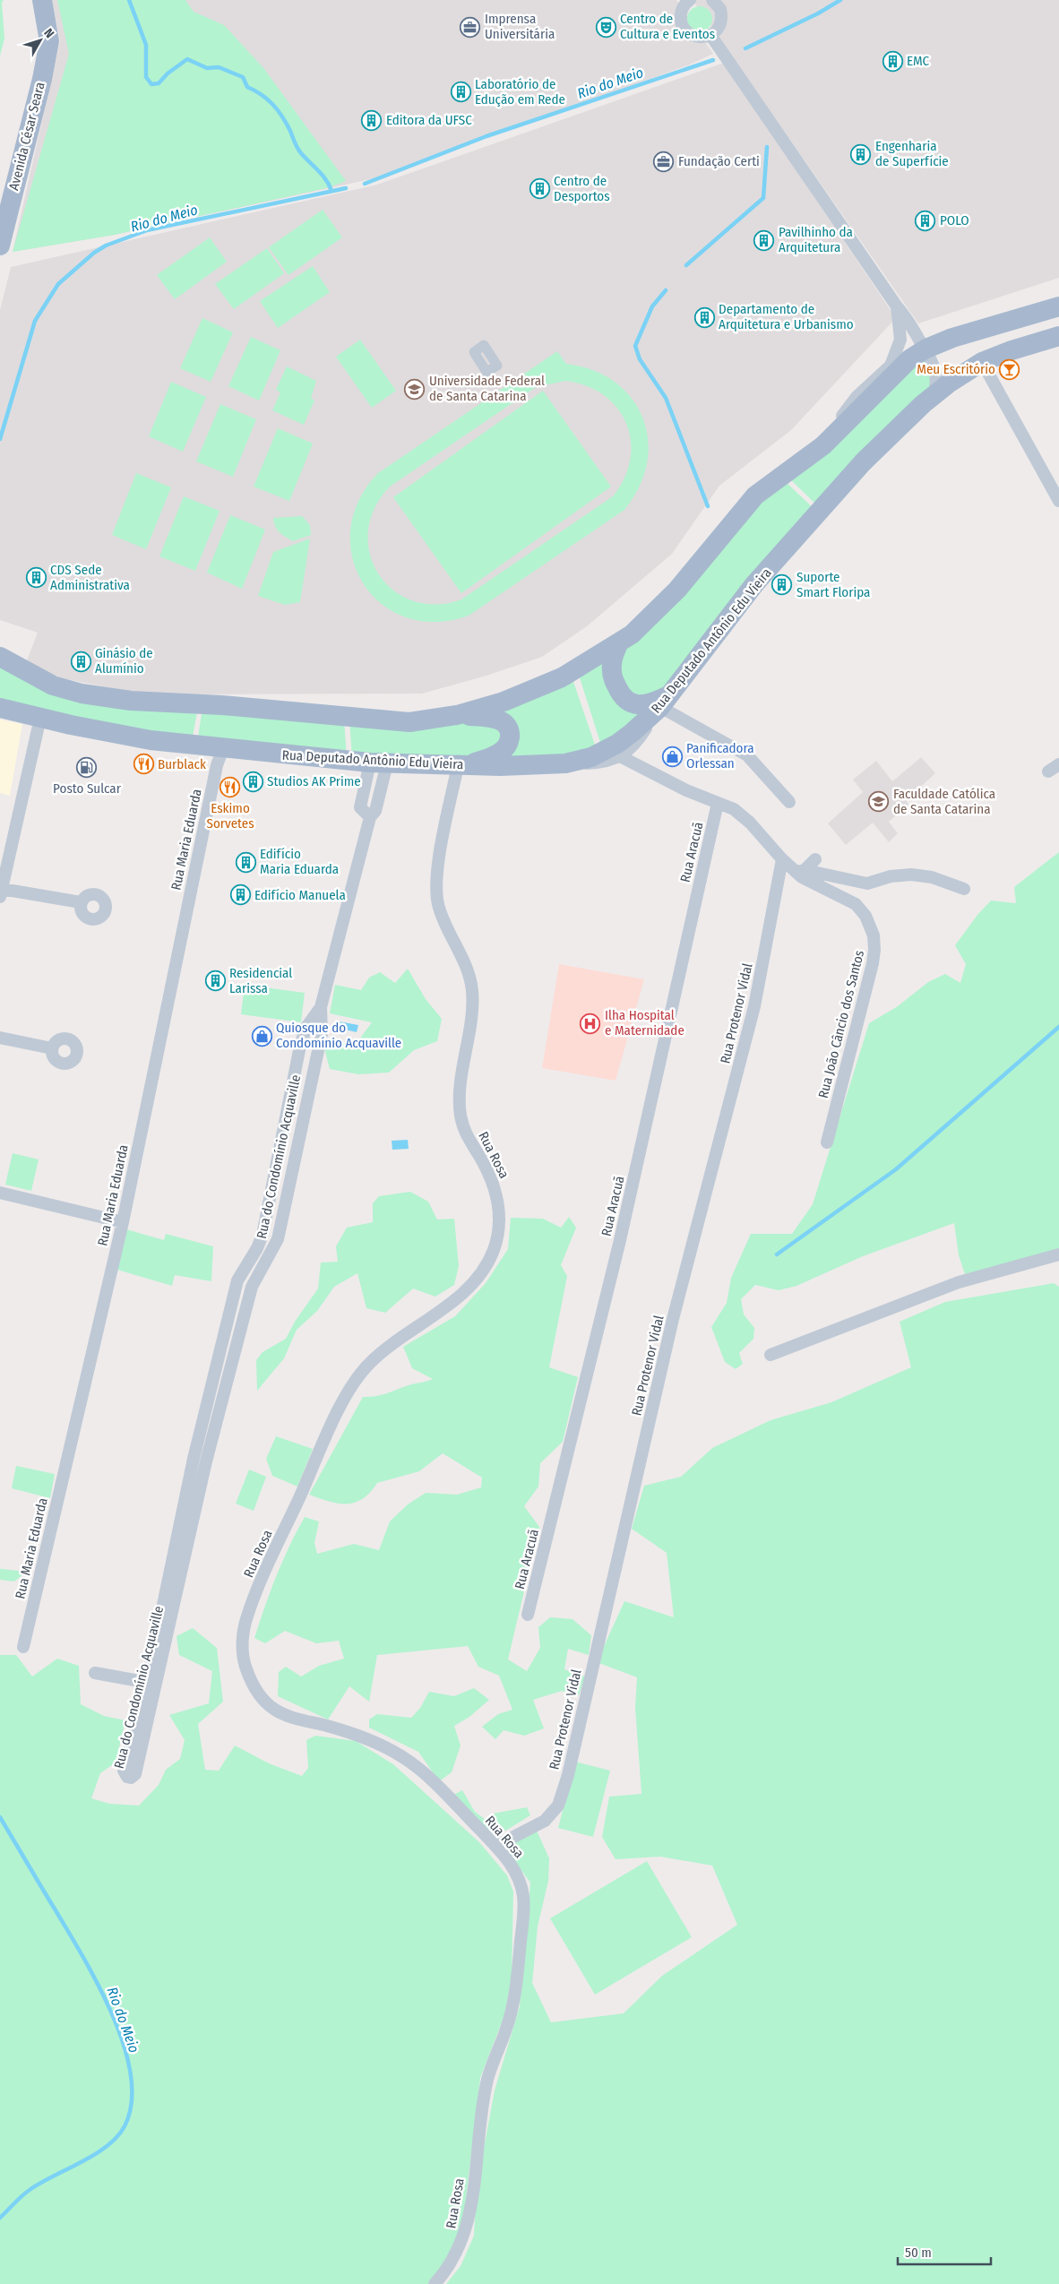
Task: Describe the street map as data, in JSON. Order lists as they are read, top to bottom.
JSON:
{
  "streets": {
    "main road": ["Avenida César Seara", "Rua Deputado Antônio Edu Vieira"],
    "street": [
      "Rua Maria Eduarda",
      "Rua Aracuã",
      "Rua Protenor Vidal",
      "Rua João Câncio dos Santos",
      "Rua Rosa",
      "Rua do Condomínio Acquaville"
    ]
  },
  "crossings": [
    ["Rua Deputado Antônio Edu Vieira", "Rua Maria Eduarda"],
    ["Rua Deputado Antônio Edu Vieira", "Rua Rosa"],
    ["Rua Deputado Antônio Edu Vieira", "Rua do Condomínio Acquaville"],
    ["Rua Aracuã", "Rua João Câncio dos Santos"],
    ["Rua Protenor Vidal", "Rua João Câncio dos Santos"],
    ["Rua Protenor Vidal", "Rua Rosa"]
  ],
  "water": ["Rio do Meio"],
  "places": {
    "office": ["Imprensa Universitária", "Fundação Certi"],
    "theatre": ["Centro de Cultura e Eventos"],
    "building": [
      "EMC",
      "Laboratório de Edução em Rede",
      "Editora da UFSC",
      "Engenharia de Superfície",
      "Centro de Desportos",
      "POLO",
      "Pavilhinho da Arquitetura",
      "Departamento de Arquitetura e Urbanismo",
      "CDS Sede Administrativa",
      "Suporte Smart Floripa",
      "Ginásio de Alumínio",
      "Studios AK Prime",
      "Edifício Maria Eduarda",
      "Edifício Manuela",
      "Residencial Larissa"
    ],
    "bar": ["Meu Escritório"],
    "school or university": ["Universidade Federal de Santa Catarina", "Faculdade Católica de Santa Catarina"],
    "shop": ["Panificadora Orlessan", "Quiosque do Condomínio Acquaville"],
    "restaurant": ["Burblack", "Eskimo Sorvetes"],
    "fuel station": ["Posto Sulcar"],
    "hospital": ["Ilha Hospital e Maternidade"]
  },
  "scale_bar": "50 m",
  "north": "top right"
}
